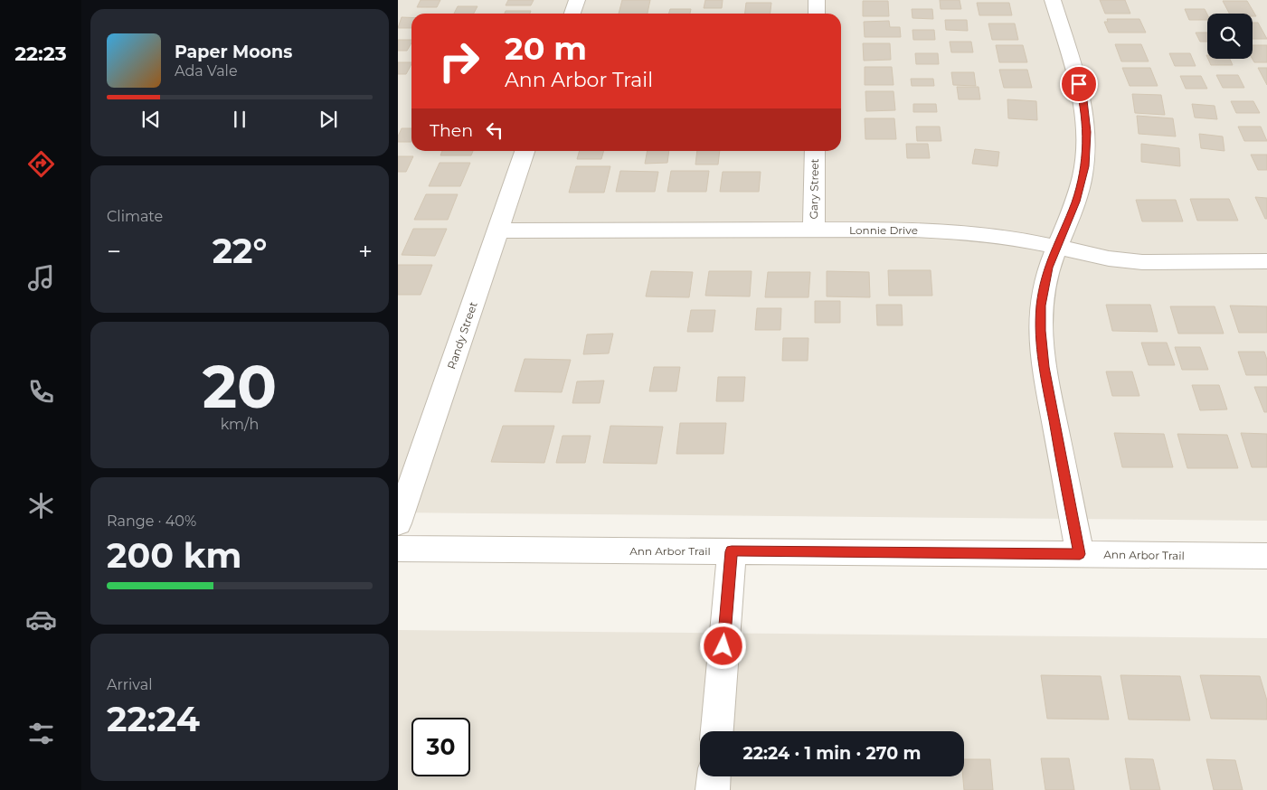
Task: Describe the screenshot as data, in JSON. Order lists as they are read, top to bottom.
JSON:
{
  "streets": {
    "street": [
      "Gary Street",
      "Lonnie Drive",
      "Randy Street",
      "Ann Arbor Trail"
    ]
  },
  "crossings": [
    ["Gary Street", "Lonnie Drive"],
    ["Lonnie Drive", "Randy Street"]
  ],
  "page": {
    "tabs": "22:23",
    "turn": ["20 m", "Ann Arbor Trail"],
    "song": ["Paper Moons", "Ada Vale"],
    "then": "Then",
    "tile": [
      "Climate",
      ["20", "km/h"],
      ["Range · 40%", "200 km"],
      ["Arrival", "22:24"]
    ],
    "heat": ["−", "22°", "+"],
    "limit": "30",
    "trip": "22:24 · 1 min · 270 m"
  }
}
